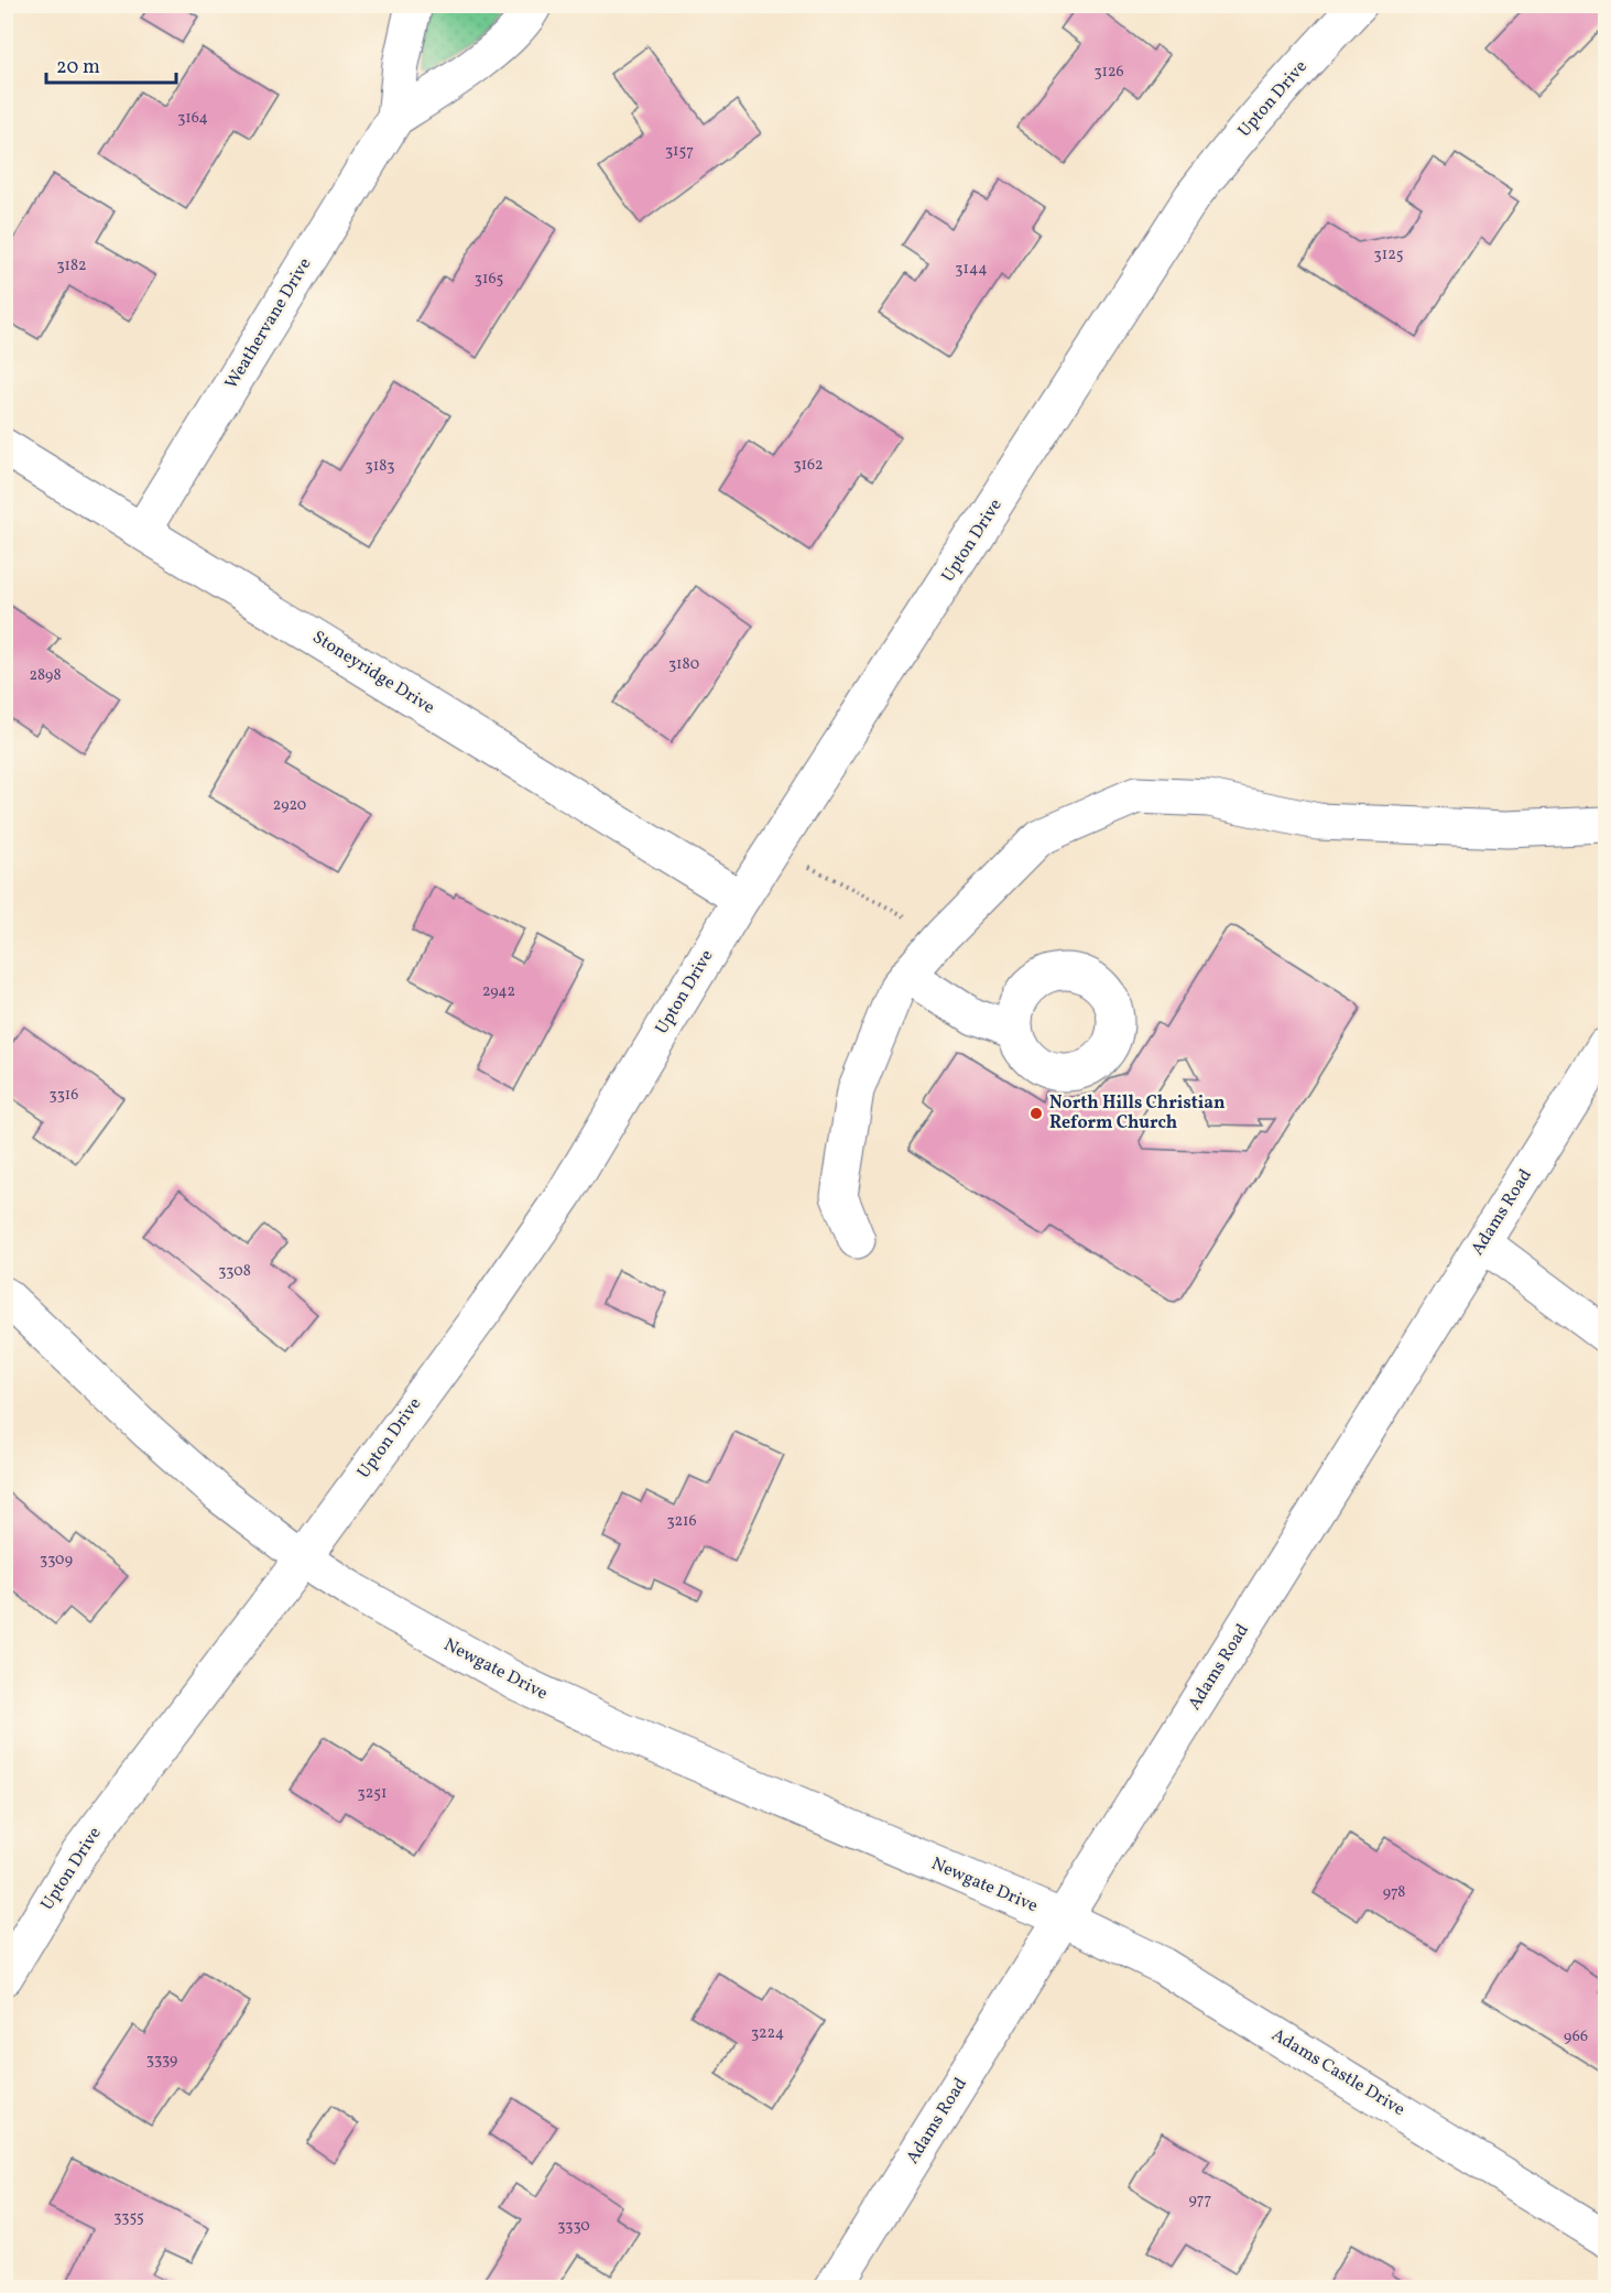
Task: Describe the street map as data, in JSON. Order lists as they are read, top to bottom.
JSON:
{
  "streets": {
    "street": [
      "Upton Drive",
      "Weathervane Drive",
      "Stoneyridge Drive",
      "Adams Road",
      "Newgate Drive",
      "Adams Castle Drive"
    ]
  },
  "crossings": [
    ["Upton Drive", "Stoneyridge Drive"],
    ["Upton Drive", "Newgate Drive"],
    ["Weathervane Drive", "Stoneyridge Drive"],
    ["Adams Road", "Newgate Drive"],
    ["Adams Road", "Adams Castle Drive"],
    ["Newgate Drive", "Adams Castle Drive"]
  ],
  "places": ["North Hills Christian Reform Church"],
  "house_numbers": [
    "3126",
    "3164",
    "3157",
    "3125",
    "3182",
    "3144",
    "3165",
    "3162",
    "3183",
    "3180",
    "2898",
    "2920",
    "2942",
    "3316",
    "3308",
    "3216",
    "3309",
    "3251",
    "978",
    "3224",
    "966",
    "3339",
    "977",
    "3355",
    "3330"
  ],
  "scale_bar": "20 m"
}
